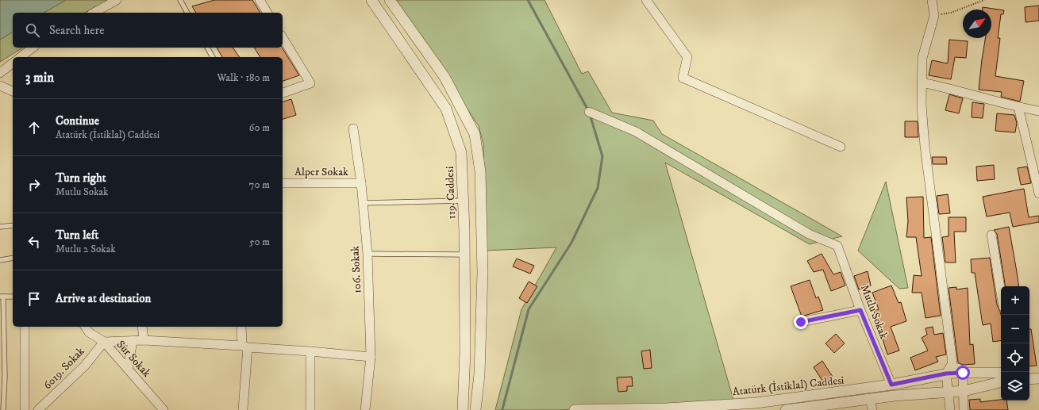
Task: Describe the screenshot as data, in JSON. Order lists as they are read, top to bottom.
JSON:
{
  "streets": {
    "street": [
      "Alper Sokak",
      "119. Caddesi",
      "106. Sokak",
      "Mutlu Sokak",
      "Sur Sokak",
      "6019. Sokak",
      "Atatürk (İstiklal) Caddesi"
    ]
  },
  "crossings": [
    ["Alper Sokak", "106. Sokak"],
    ["Mutlu Sokak", "Atatürk (İstiklal) Caddesi"],
    ["Sur Sokak", "6019. Sokak"]
  ],
  "north": "top right",
  "page": {
    "search": "Search here",
    "heading": ["3 min", "Walk · 180 m"],
    "list": [
      ["Continue", "Atatürk (İstiklal) Caddesi", "60 m"],
      ["Turn right", "Mutlu Sokak", "70 m"],
      ["Turn left", "Mutlu 2 Sokak", "50 m"],
      "Arrive at destination"
    ],
    "map_buttons": ["+", "−"]
  }
}
